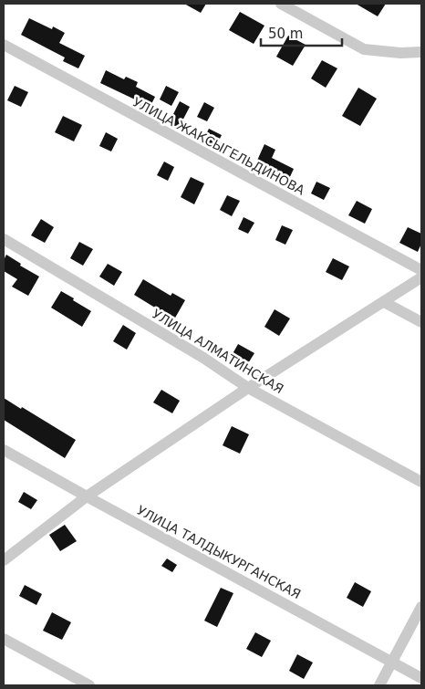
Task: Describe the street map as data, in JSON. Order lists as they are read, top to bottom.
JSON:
{
  "streets": {
    "street": ["УЛИЦА ЖАКСЫГЕЛЬДИНОВА", "УЛИЦА АЛМАТИНСКАЯ", "УЛИЦА ТАЛДЫКУРГАНСКАЯ"]
  },
  "scale_bar": "50 m"
}
